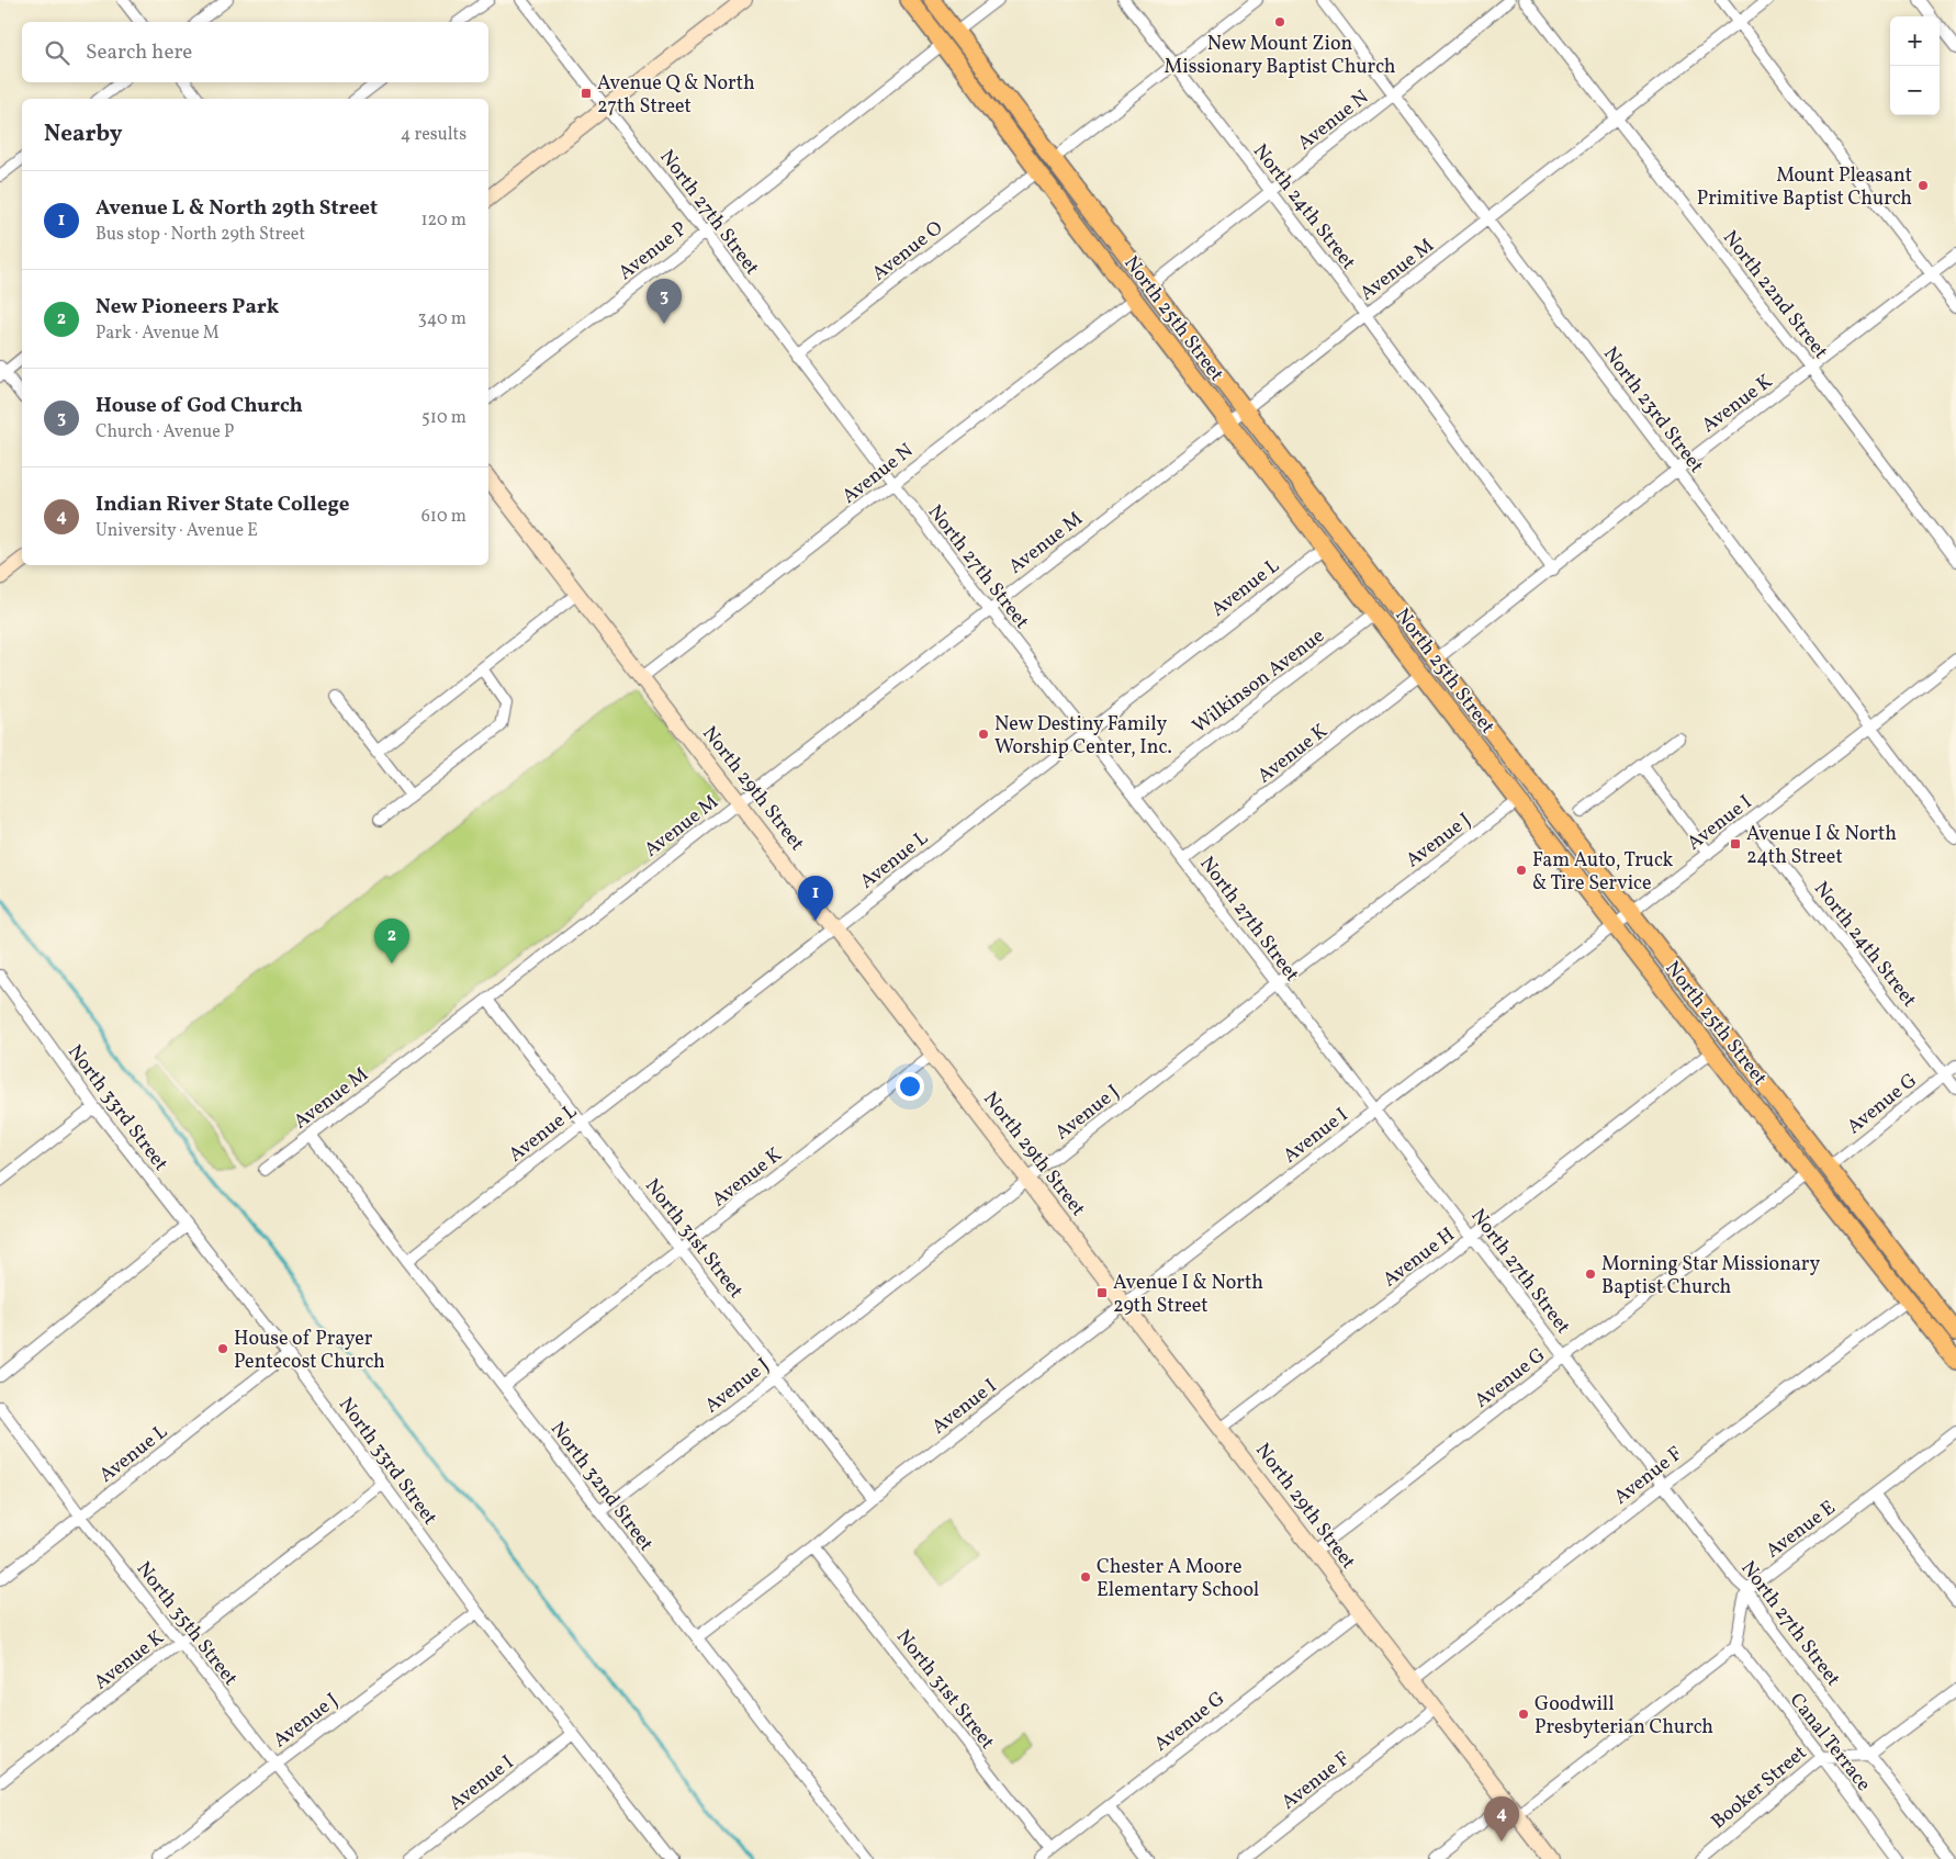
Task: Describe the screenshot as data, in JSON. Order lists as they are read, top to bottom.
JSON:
{
  "streets": {
    "main road": ["North 25th Street"],
    "street": [
      "Avenue N",
      "North 24th Street",
      "North 27th Street",
      "Avenue P",
      "Avenue O",
      "Avenue M",
      "North 22nd Street",
      "Avenue K",
      "North 23rd Street",
      "Avenue L",
      "Wilkinson Avenue",
      "North 29th Street",
      "Avenue I",
      "Avenue J",
      "Avenue G",
      "North 33rd Street",
      "North 31st Street",
      "Avenue H",
      "Avenue F",
      "North 32nd Street",
      "Avenue E",
      "North 35th Street",
      "Canal Terrace",
      "Booker Street"
    ]
  },
  "crossings": [
    ["Avenue N", "North 24th Street"],
    ["Avenue N", "North 27th Street"],
    ["Avenue N", "North 25th Street"],
    ["Avenue N", "North 23rd Street"],
    ["Avenue N", "North 29th Street"],
    ["North 24th Street", "Avenue M"],
    ["North 24th Street", "Avenue K"],
    ["North 24th Street", "Avenue I"],
    ["North 24th Street", "Avenue G"],
    ["North 27th Street", "Avenue P"],
    ["North 27th Street", "Avenue O"],
    ["North 27th Street", "Avenue M"],
    ["North 27th Street", "Avenue K"],
    ["North 27th Street", "Avenue L"],
    ["North 27th Street", "Wilkinson Avenue"],
    ["North 27th Street", "Avenue I"],
    ["North 27th Street", "Avenue J"],
    ["North 27th Street", "Avenue G"],
    ["North 27th Street", "Avenue H"],
    ["North 27th Street", "Avenue F"],
    ["North 27th Street", "Avenue E"],
    ["North 27th Street", "Booker Street"],
    ["Avenue P", "North 25th Street"],
    ["Avenue O", "North 25th Street"],
    ["Avenue M", "North 22nd Street"],
    ["Avenue M", "North 25th Street"],
    ["Avenue M", "North 23rd Street"],
    ["Avenue M", "North 29th Street"],
    ["Avenue M", "North 31st Street"],
    ["Avenue M", "North 32nd Street"],
    ["North 22nd Street", "Avenue K"],
    ["North 25th Street", "Avenue K"],
    ["North 25th Street", "Avenue L"],
    ["North 25th Street", "Wilkinson Avenue"],
    ["North 25th Street", "Avenue I"],
    ["North 25th Street", "Avenue J"],
    ["North 25th Street", "Avenue G"],
    ["North 25th Street", "Avenue H"],
    ["North 25th Street", "Avenue F"],
    ["Avenue K", "North 23rd Street"],
    ["Avenue K", "North 29th Street"],
    ["Avenue K", "North 33rd Street"],
    ["Avenue K", "North 31st Street"],
    ["Avenue K", "North 32nd Street"],
    ["Avenue K", "North 35th Street"],
    ["North 23rd Street", "Avenue I"],
    ["Avenue L", "North 29th Street"],
    ["Avenue L", "North 33rd Street"],
    ["Avenue L", "North 31st Street"],
    ["Avenue L", "North 32nd Street"],
    ["Avenue L", "North 35th Street"],
    ["North 29th Street", "Avenue I"],
    ["North 29th Street", "Avenue J"],
    ["North 29th Street", "Avenue G"],
    ["North 29th Street", "Avenue H"],
    ["North 29th Street", "Avenue F"],
    ["Avenue I", "North 33rd Street"],
    ["Avenue I", "North 31st Street"],
    ["Avenue I", "North 32nd Street"],
    ["Avenue J", "North 33rd Street"],
    ["Avenue J", "North 31st Street"],
    ["Avenue J", "North 32nd Street"],
    ["Avenue J", "North 35th Street"],
    ["Avenue G", "North 31st Street"],
    ["Canal Terrace", "Booker Street"]
  ],
  "places": {
    "other": [
      "New Mount Zion Missionary Baptist Church",
      "Mount Pleasant Primitive Baptist Church",
      "New Destiny Family Worship Center, Inc.",
      "Fam Auto, Truck & Tire Service",
      "Morning Star Missionary Baptist Church",
      "House of Prayer Pentecost Church",
      "Chester A Moore Elementary School",
      "Goodwill Presbyterian Church"
    ],
    "transit": ["Avenue Q & North 27th Street", "Avenue I & North 24th Street", "Avenue I & North 29th Street"]
  },
  "page": {
    "map_buttons": ["+", "−"],
    "search": "Search here",
    "heading": ["Nearby", "4 results"],
    "list": [
      {
        "mark": "1",
        "name": "Avenue L & North 29th Street",
        "note": "Bus stop · North 29th Street",
        "value": "120 m"
      },
      {
        "mark": "2",
        "name": "New Pioneers Park",
        "note": "Park · Avenue M",
        "value": "340 m"
      },
      {
        "mark": "3",
        "name": "House of God Church",
        "note": "Church · Avenue P",
        "value": "510 m"
      },
      {
        "mark": "4",
        "name": "Indian River State College",
        "note": "University · Avenue E",
        "value": "610 m"
      }
    ],
    "pins": [
      "3",
      "1",
      "2",
      "4"
    ]
  }
}
